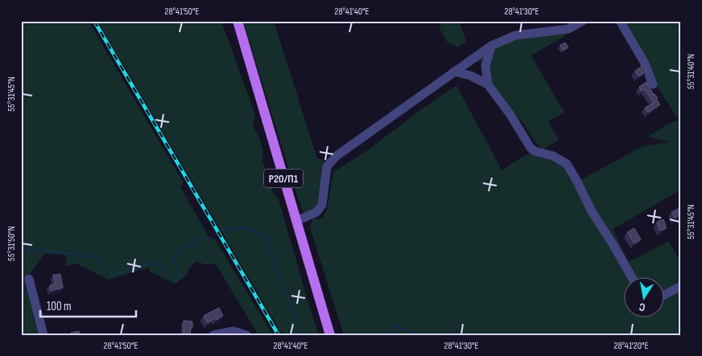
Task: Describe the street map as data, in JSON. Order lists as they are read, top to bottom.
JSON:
{
  "streets": {
    "main road": ["Р20/П1"]
  },
  "scale_bar": "100 m",
  "north": "bottom",
  "coordinates": [
    "28°41'50\"E",
    "28°41'40\"E",
    "28°41'30\"E",
    "55°31'40\"N",
    "55°31'45\"N",
    "55°31'50\"N",
    "28°41'20\"E"
  ]
}
